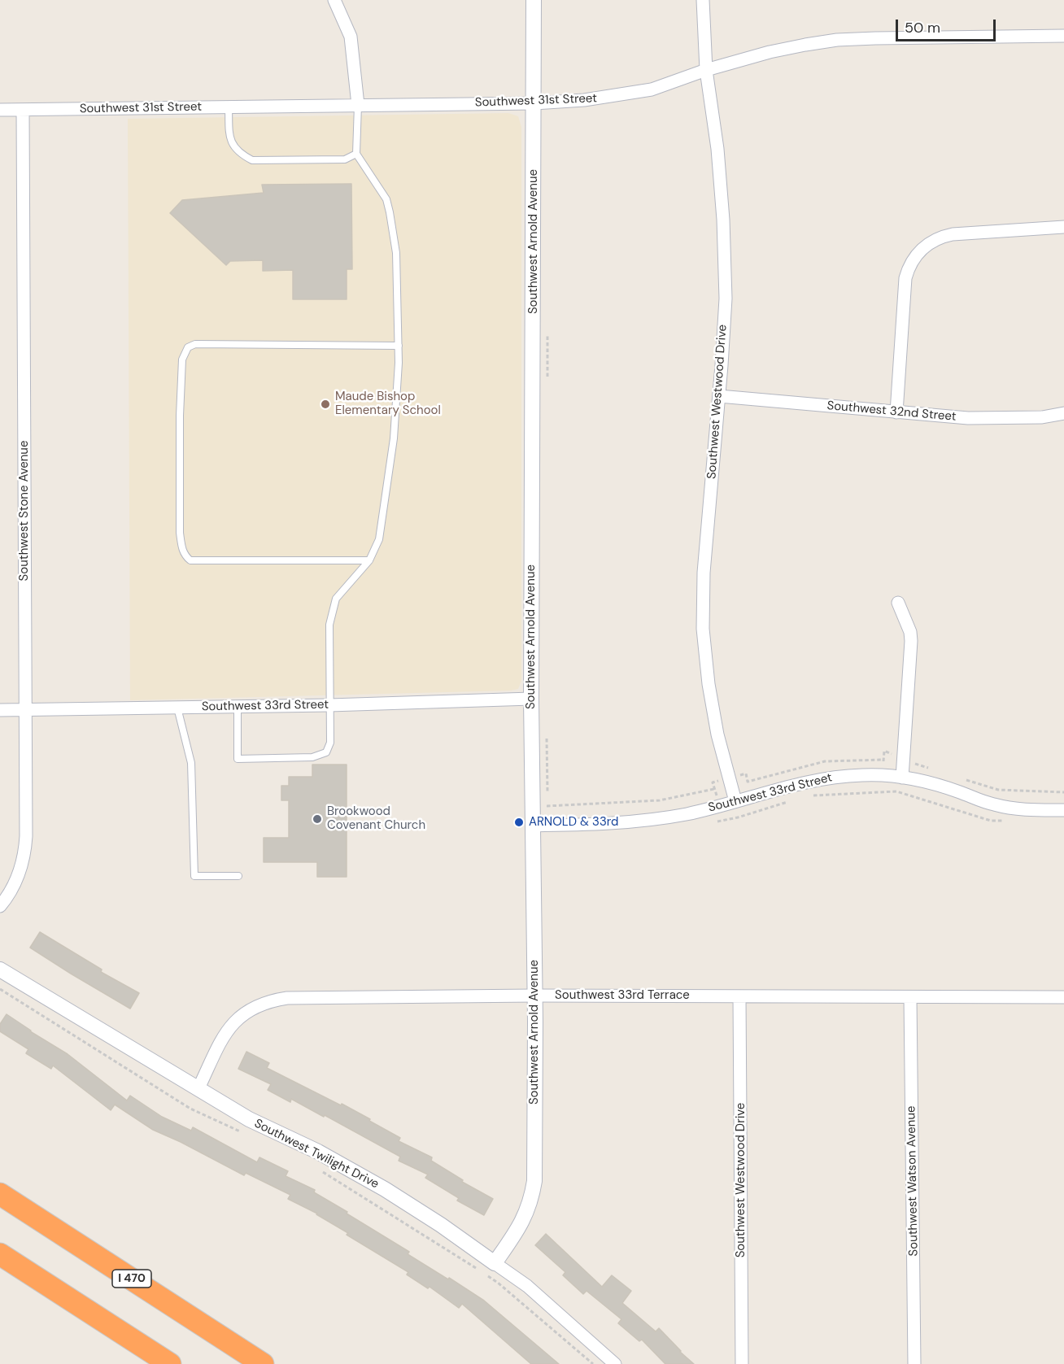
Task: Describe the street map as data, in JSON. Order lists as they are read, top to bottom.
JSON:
{
  "streets": {
    "highway": ["I 470"],
    "street": [
      "Southwest 31st Street",
      "Southwest Arnold Avenue",
      "Southwest Westwood Drive",
      "Southwest 32nd Street",
      "Southwest Stone Avenue",
      "Southwest 33rd Street",
      "Southwest 33rd Terrace",
      "Southwest Twilight Drive",
      "Southwest Watson Avenue"
    ]
  },
  "crossings": [
    ["Southwest 31st Street", "Southwest Arnold Avenue"],
    ["Southwest 31st Street", "Southwest Westwood Drive"],
    ["Southwest 31st Street", "Southwest Stone Avenue"],
    ["Southwest Arnold Avenue", "Southwest 33rd Street"],
    ["Southwest Arnold Avenue", "Southwest 33rd Terrace"],
    ["Southwest Arnold Avenue", "Southwest Twilight Drive"],
    ["Southwest Westwood Drive", "Southwest 32nd Street"],
    ["Southwest Westwood Drive", "Southwest 33rd Street"],
    ["Southwest Westwood Drive", "Southwest 33rd Terrace"],
    ["Southwest Stone Avenue", "Southwest 33rd Street"],
    ["Southwest 33rd Terrace", "Southwest Twilight Drive"],
    ["Southwest 33rd Terrace", "Southwest Watson Avenue"]
  ],
  "places": ["Maude Bishop Elementary School", "Brookwood Covenant Church", "ARNOLD & 33rd"],
  "scale_bar": "50 m"
}
